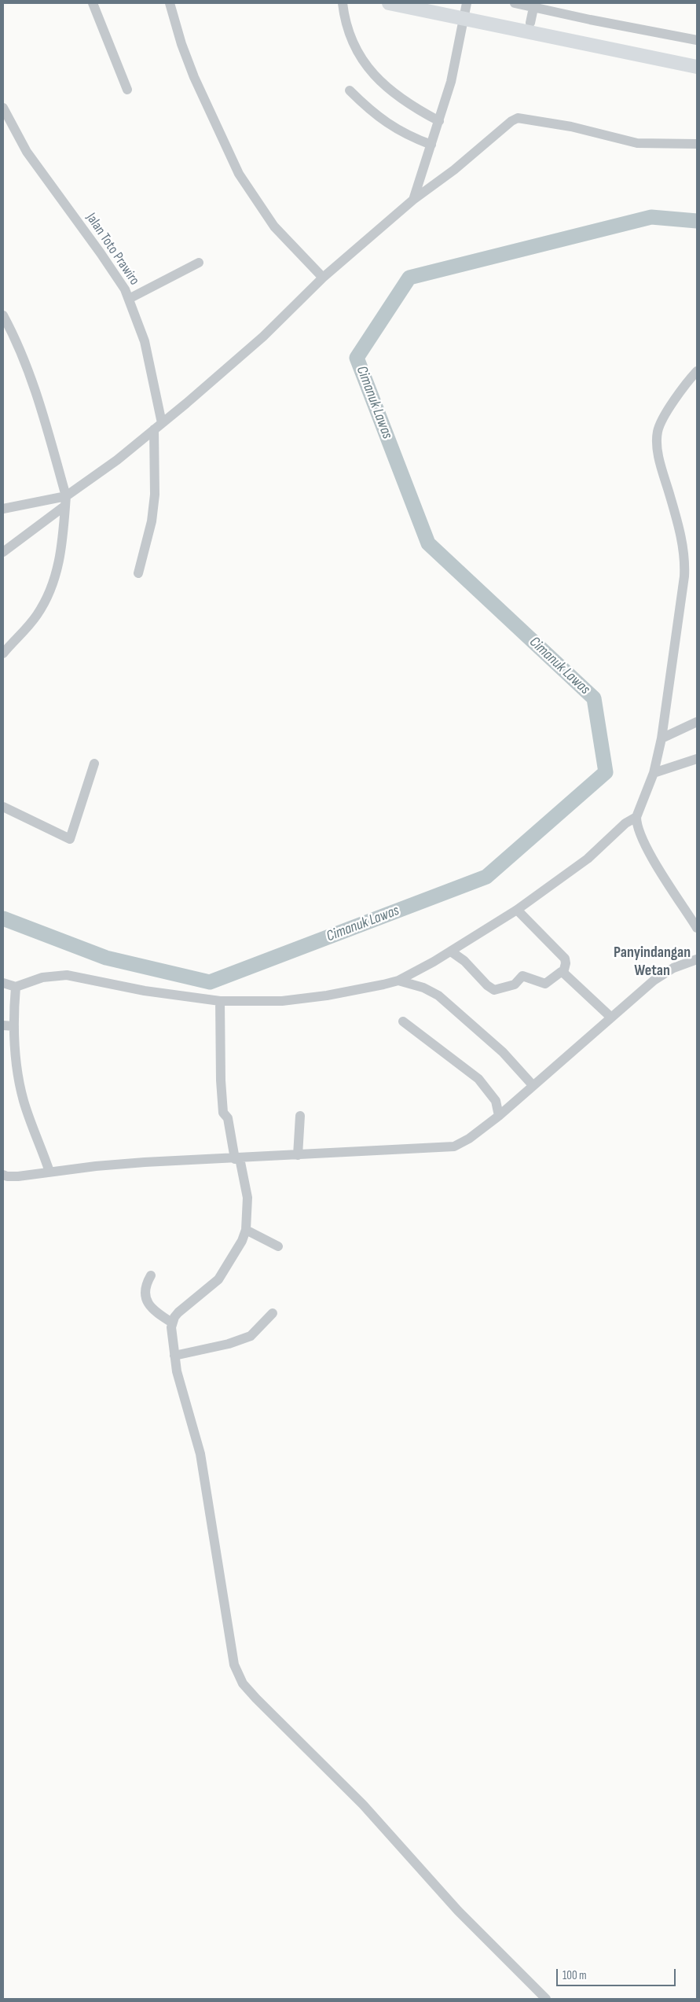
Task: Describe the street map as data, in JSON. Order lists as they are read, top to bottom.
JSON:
{
  "streets": {
    "street": ["Jalan Toto Prawiro"]
  },
  "districts": ["Panyindangan Wetan"],
  "water": ["Cimanuk Lawas"],
  "scale_bar": "100 m"
}
